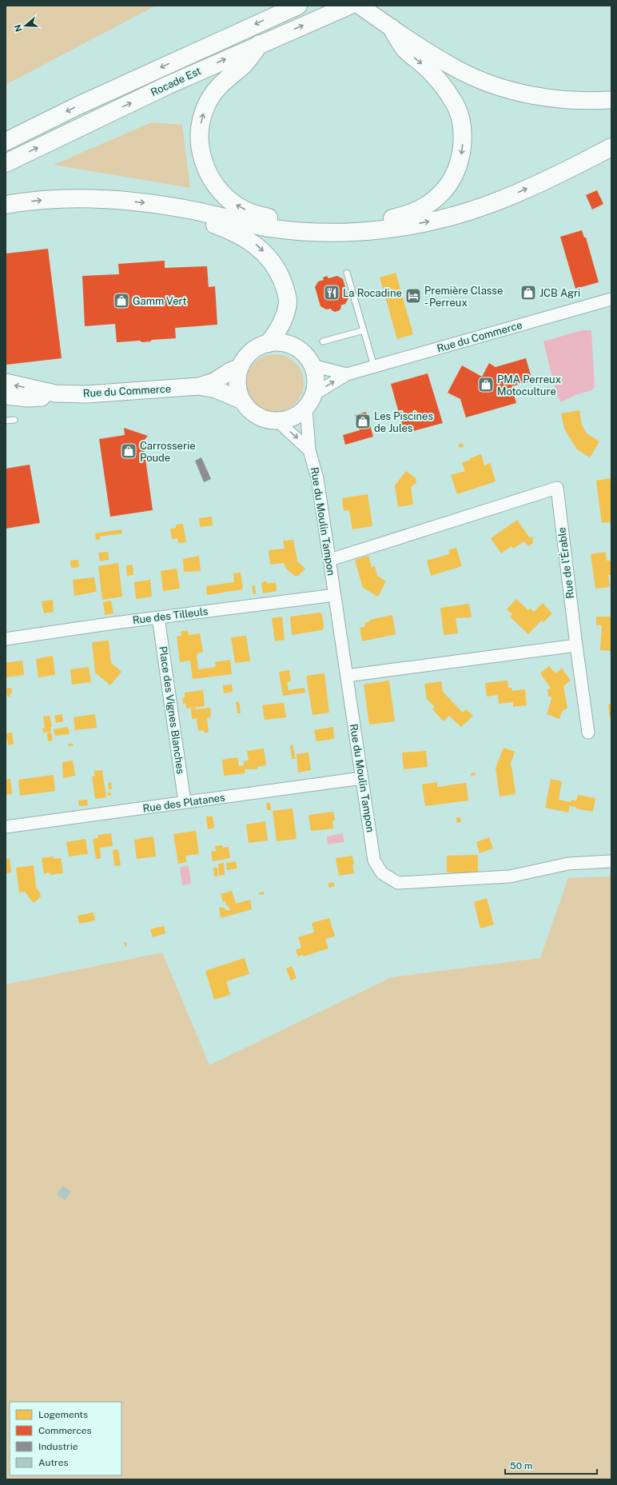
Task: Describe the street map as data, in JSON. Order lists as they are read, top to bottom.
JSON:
{
  "streets": {
    "highway": ["Rocade Est"],
    "street": [
      "Rue du Commerce",
      "Rue du Moulin Tampon",
      "Rue de l’Érable",
      "Rue des Tilleuls",
      "Place des Vignes Blanches",
      "Rue des Platanes"
    ]
  },
  "crossings": [
    ["Rue du Commerce", "Rue du Moulin Tampon"],
    ["Rue du Moulin Tampon", "Rue de l’Érable"],
    ["Rue du Moulin Tampon", "Rue des Tilleuls"],
    ["Rue du Moulin Tampon", "Rue des Platanes"],
    ["Rue des Tilleuls", "Place des Vignes Blanches"],
    ["Place des Vignes Blanches", "Rue des Platanes"]
  ],
  "places": {
    "restaurant": ["La Rocadine"],
    "shop": [
      "JCB Agri",
      "Gamm Vert",
      "PMA Perreux Motoculture",
      "Les Piscines de Jules",
      "Carrosserie Poude"
    ],
    "hotel": ["Première Classe - Perreux"]
  },
  "legend": [
    "Logements",
    "Commerces",
    "Industrie",
    "Autres"
  ],
  "scale_bar": "50 m",
  "north": "left"
}
